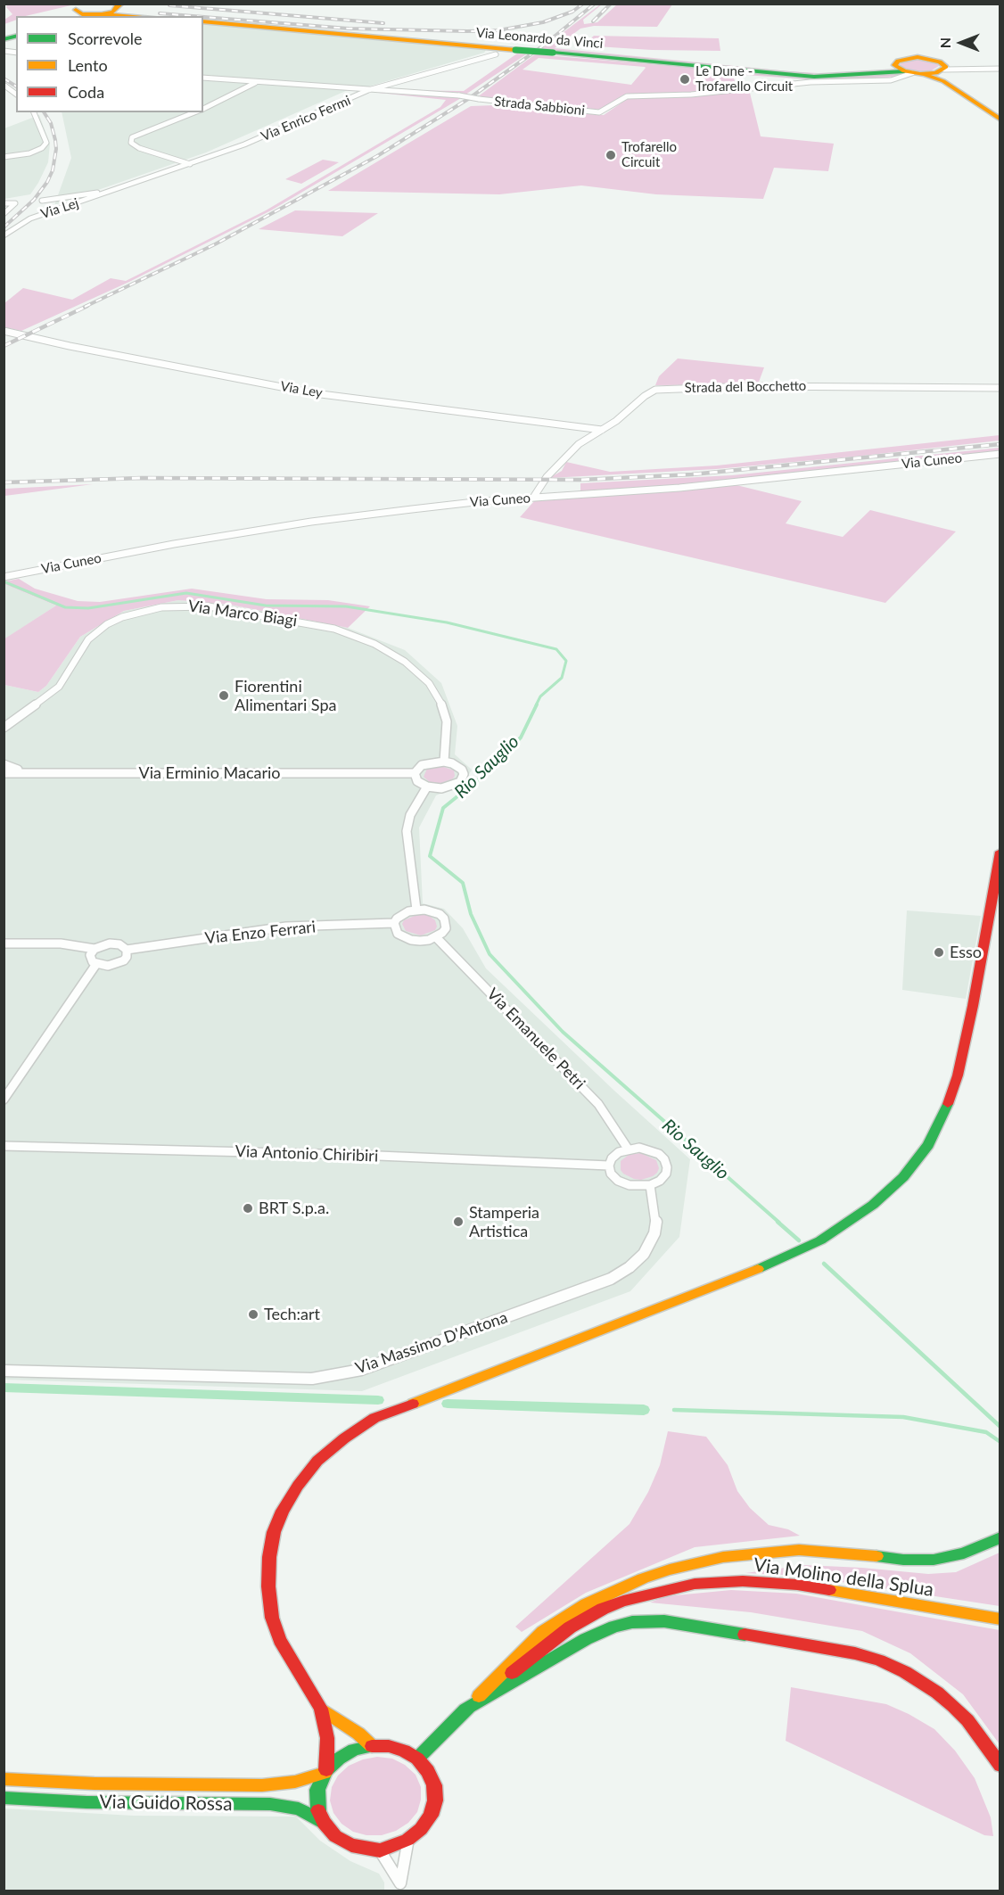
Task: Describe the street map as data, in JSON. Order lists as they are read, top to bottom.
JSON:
{
  "streets": {
    "main road": ["Via Leonardo da Vinci", "Via Molino della Splua", "Via Guido Rossa"],
    "street": [
      "Strada Sabbioni",
      "Via Enrico Fermi",
      "Via Lej",
      "Strada del Bocchetto",
      "Via Ley",
      "Via Cuneo",
      "Via Marco Biagi",
      "Via Erminio Macario",
      "Via Enzo Ferrari",
      "Via Emanuele Petri",
      "Via Antonio Chiribiri",
      "Via Massimo D'Antona"
    ]
  },
  "crossings": [
    ["Via Leonardo da Vinci", "Strada Sabbioni"],
    ["Strada Sabbioni", "Via Enrico Fermi"],
    ["Via Enrico Fermi", "Via Lej"],
    ["Strada del Bocchetto", "Via Ley"],
    ["Strada del Bocchetto", "Via Cuneo"],
    ["Via Enzo Ferrari", "Via Emanuele Petri"],
    ["Via Emanuele Petri", "Via Antonio Chiribiri"],
    ["Via Emanuele Petri", "Via Massimo D'Antona"],
    ["Via Antonio Chiribiri", "Via Massimo D'Antona"],
    ["Via Molino della Splua", "Via Guido Rossa"]
  ],
  "water": ["Rio Sauglio"],
  "places": [
    "Le Dune - Trofarello Circuit",
    "Trofarello Circuit",
    "Fiorentini Alimentari Spa",
    "Esso",
    "BRT S.p.a.",
    "Stamperia Artistica",
    "Tech:art"
  ],
  "legend": ["Scorrevole", "Lento", "Coda"],
  "north": "left"
}
